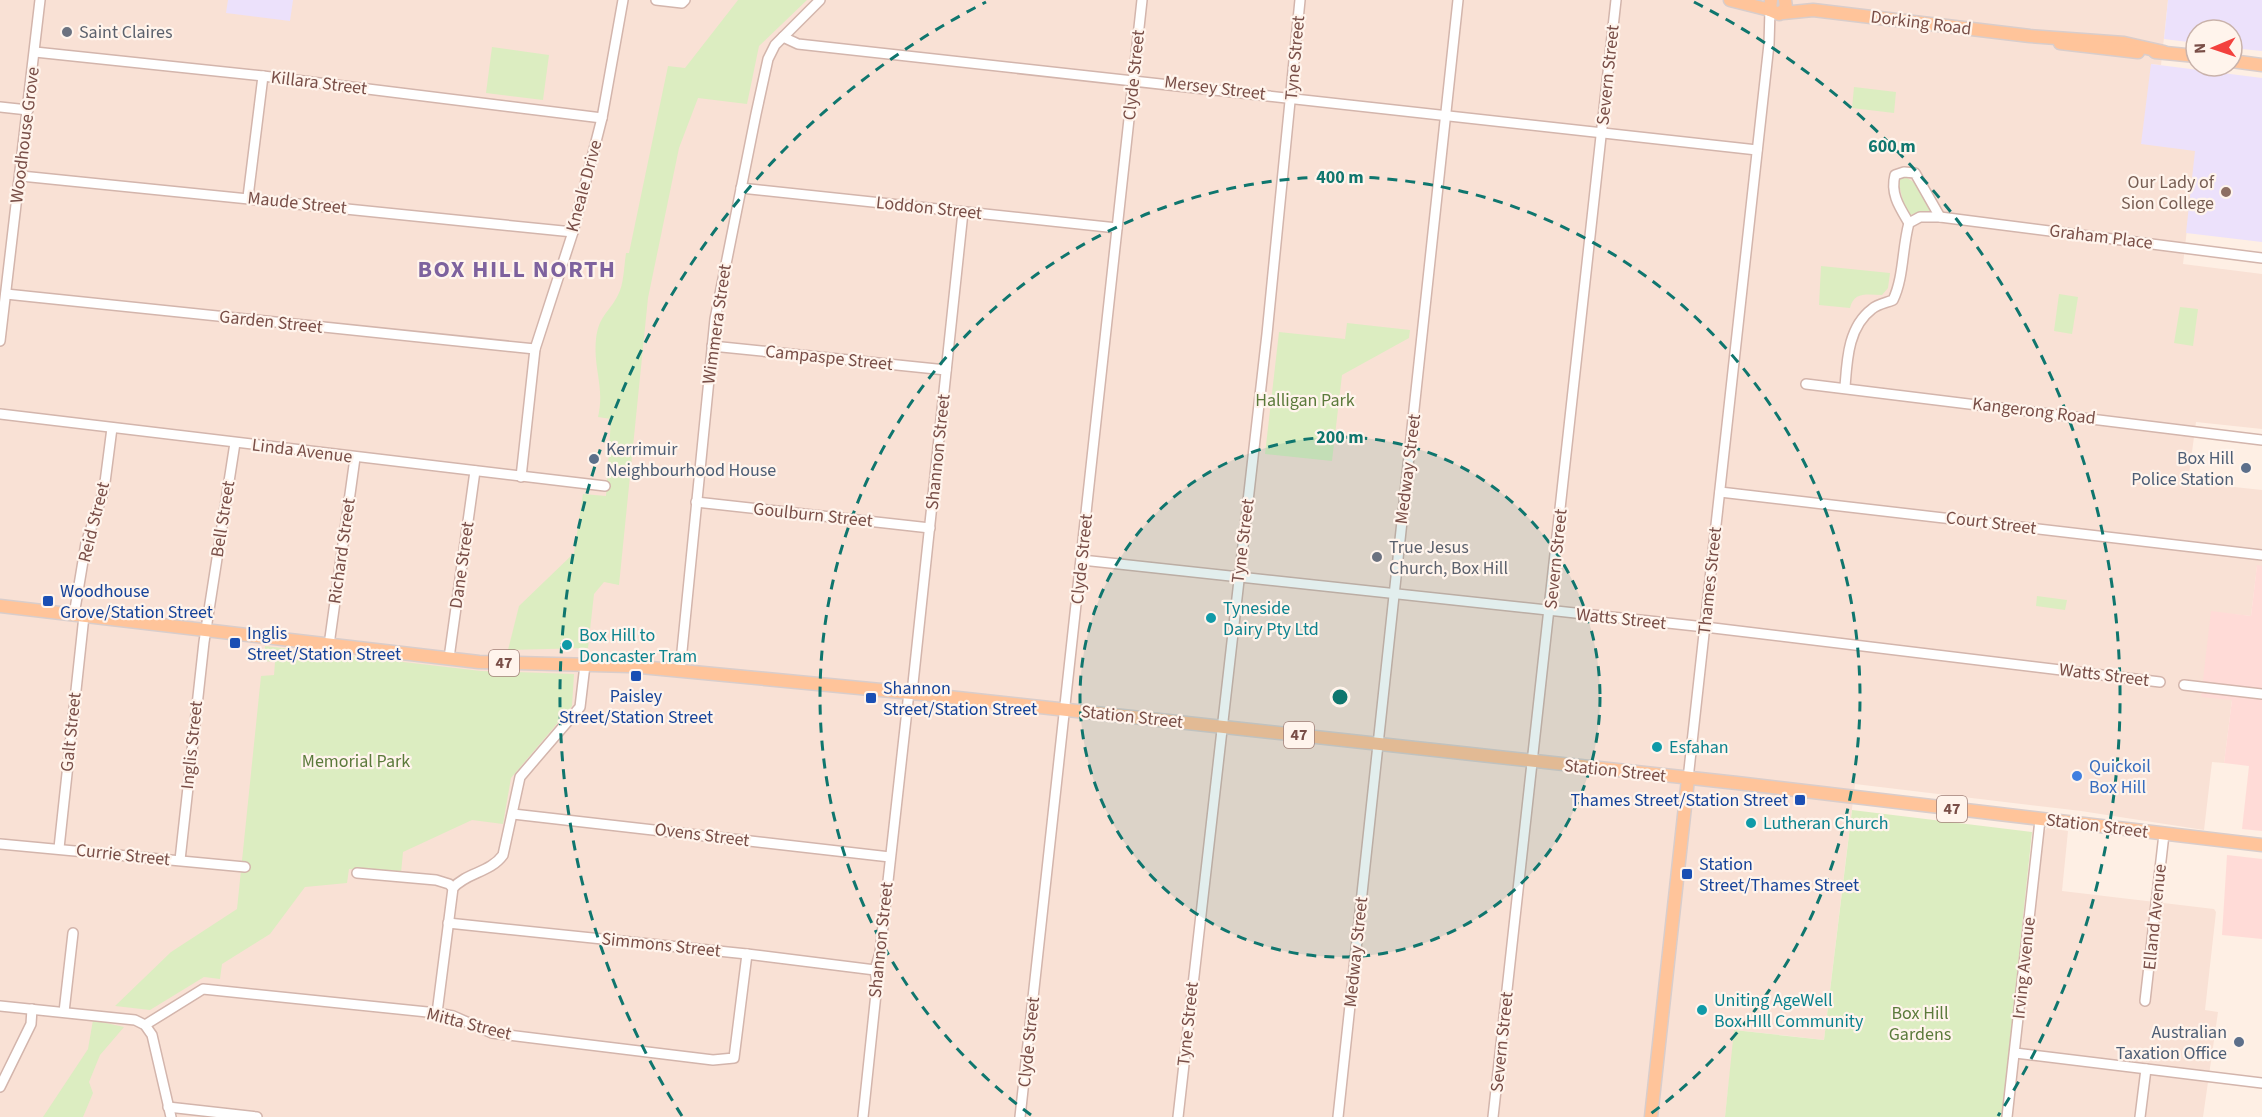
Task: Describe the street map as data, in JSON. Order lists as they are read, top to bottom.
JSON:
{
  "streets": {
    "main road": [
      "Dorking Road",
      "Thames Street",
      "47",
      "Station Street"
    ],
    "street": [
      "Tyne Street",
      "Clyde Street",
      "Severn Street",
      "Killara Street",
      "Mersey Street",
      "Woodhouse Grove",
      "Kneale Drive",
      "Maude Street",
      "Loddon Street",
      "Graham Place",
      "Garden Street",
      "Wimmera Street",
      "Campaspe Street",
      "Kangerong Road",
      "Linda Avenue",
      "Shannon Street",
      "Medway Street",
      "Goulburn Street",
      "Bell Street",
      "Reid Street",
      "Court Street",
      "Richard Street",
      "Dane Street",
      "Watts Street",
      "Galt Street",
      "Inglis Street",
      "Ovens Street",
      "Currie Street",
      "Elland Avenue",
      "Simmons Street",
      "Irving Avenue",
      "Mitta Street"
    ]
  },
  "crossings": [
    ["Dorking Road", "Thames Street"],
    ["Tyne Street", "Mersey Street"],
    ["Tyne Street", "Watts Street"],
    ["Tyne Street", "Station Street"],
    ["Clyde Street", "Mersey Street"],
    ["Clyde Street", "Loddon Street"],
    ["Clyde Street", "Watts Street"],
    ["Clyde Street", "Station Street"],
    ["Severn Street", "Mersey Street"],
    ["Severn Street", "Watts Street"],
    ["Severn Street", "Station Street"],
    ["Killara Street", "Woodhouse Grove"],
    ["Killara Street", "Kneale Drive"],
    ["Mersey Street", "Wimmera Street"],
    ["Mersey Street", "Medway Street"],
    ["Mersey Street", "Thames Street"],
    ["Woodhouse Grove", "Maude Street"],
    ["Woodhouse Grove", "Garden Street"],
    ["Kneale Drive", "Maude Street"],
    ["Kneale Drive", "Garden Street"],
    ["Kneale Drive", "Linda Avenue"],
    ["Loddon Street", "Wimmera Street"],
    ["Loddon Street", "Shannon Street"],
    ["Wimmera Street", "Campaspe Street"],
    ["Wimmera Street", "Goulburn Street"],
    ["Wimmera Street", "Station Street"],
    ["Campaspe Street", "Shannon Street"],
    ["Linda Avenue", "Bell Street"],
    ["Linda Avenue", "Reid Street"],
    ["Linda Avenue", "Richard Street"],
    ["Linda Avenue", "Dane Street"],
    ["Shannon Street", "Goulburn Street"],
    ["Shannon Street", "Station Street"],
    ["Shannon Street", "Ovens Street"],
    ["Shannon Street", "Simmons Street"],
    ["Medway Street", "Watts Street"],
    ["Medway Street", "Station Street"],
    ["Bell Street", "Station Street"],
    ["Bell Street", "Inglis Street"],
    ["Reid Street", "Station Street"],
    ["Reid Street", "Galt Street"],
    ["Court Street", "Thames Street"],
    ["Richard Street", "Station Street"],
    ["Dane Street", "Station Street"],
    ["Thames Street", "Watts Street"],
    ["Thames Street", "Station Street"],
    ["Station Street", "Galt Street"],
    ["Station Street", "Inglis Street"],
    ["Station Street", "Elland Avenue"],
    ["Station Street", "Irving Avenue"],
    ["Galt Street", "Currie Street"],
    ["Inglis Street", "Currie Street"],
    ["Simmons Street", "Mitta Street"]
  ],
  "districts": ["BOX HILL NORTH"],
  "parks": ["Halligan Park", "Memorial Park", "Box Hill Gardens"],
  "places": {
    "other": [
      "Saint Claires",
      "Our Lady of Sion College",
      "Kerrimuir Neighbourhood House",
      "Box Hill Police Station",
      "True Jesus Church, Box Hill",
      "Tyneside Dairy Pty Ltd",
      "Box Hill to Doncaster Tram",
      "Esfahan",
      "Quickoil Box Hill",
      "Lutheran Church",
      "Uniting AgeWell Box HIll Community",
      "Australian Taxation Office"
    ],
    "transit": [
      "Woodhouse Grove/Station Street",
      "Inglis Street/Station Street",
      "Paisley Street/Station Street",
      "Shannon Street/Station Street",
      "Thames Street/Station Street",
      "Station Street/Thames Street"
    ]
  },
  "north": "left",
  "rings": ["600 m", "400 m", "200 m"]
}
